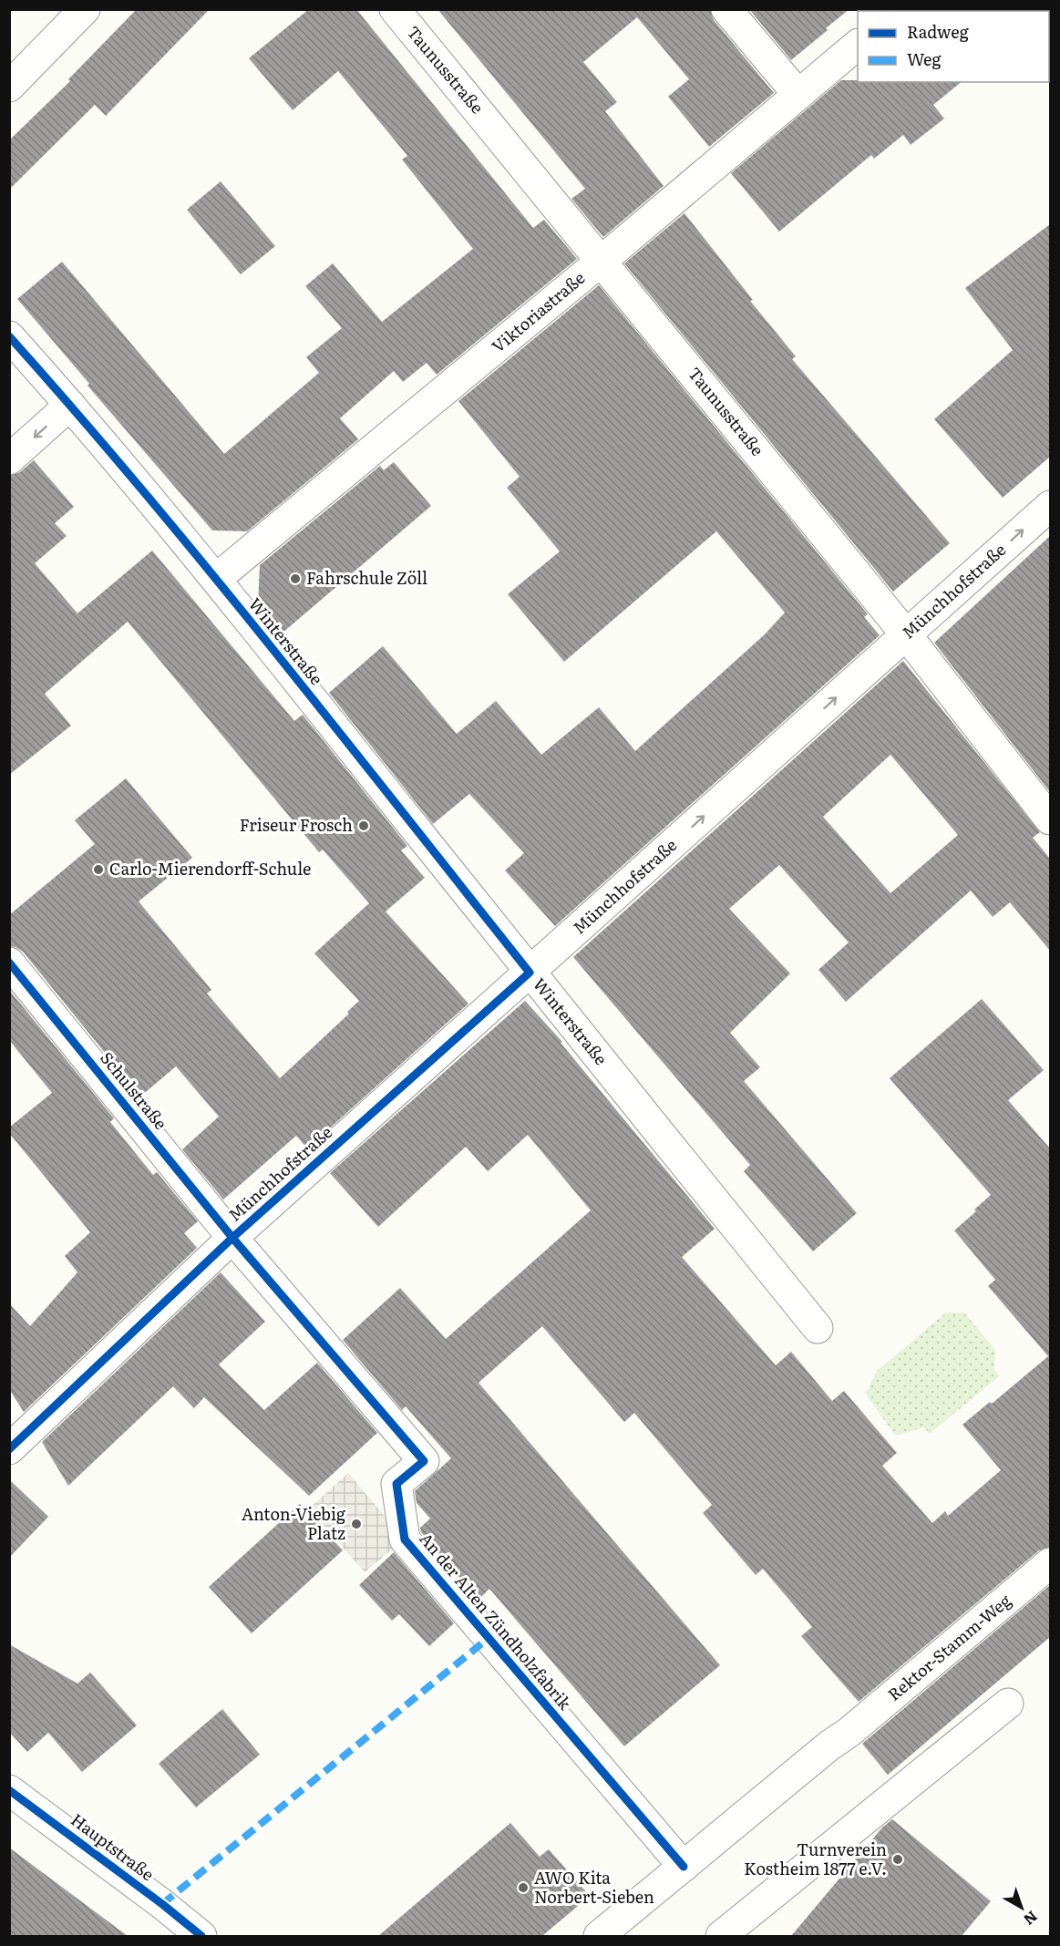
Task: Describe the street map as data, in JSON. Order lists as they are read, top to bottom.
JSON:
{
  "streets": {
    "street": [
      "Taunusstraße",
      "Viktoriastraße",
      "Münchhofstraße",
      "Winterstraße",
      "Schulstraße",
      "An der Alten Zündholzfabrik",
      "Rektor-Stamm-Weg",
      "Hauptstraße"
    ]
  },
  "crossings": [
    ["Taunusstraße", "Viktoriastraße"],
    ["Taunusstraße", "Münchhofstraße"],
    ["Viktoriastraße", "Winterstraße"],
    ["Münchhofstraße", "Winterstraße"],
    ["Münchhofstraße", "Schulstraße"],
    ["Münchhofstraße", "An der Alten Zündholzfabrik"],
    ["Schulstraße", "An der Alten Zündholzfabrik"],
    ["An der Alten Zündholzfabrik", "Rektor-Stamm-Weg"]
  ],
  "one_way": ["Münchhofstraße"],
  "places": [
    "Fahrschule Zöll",
    "Friseur Frosch",
    "Carlo-Mierendorff-Schule",
    "Anton-Viebig Platz",
    "Turnverein Kostheim 1877 e.V.",
    "AWO Kita Norbert-Sieben"
  ],
  "legend": ["Radweg", "Weg"],
  "north": "bottom right"
}
